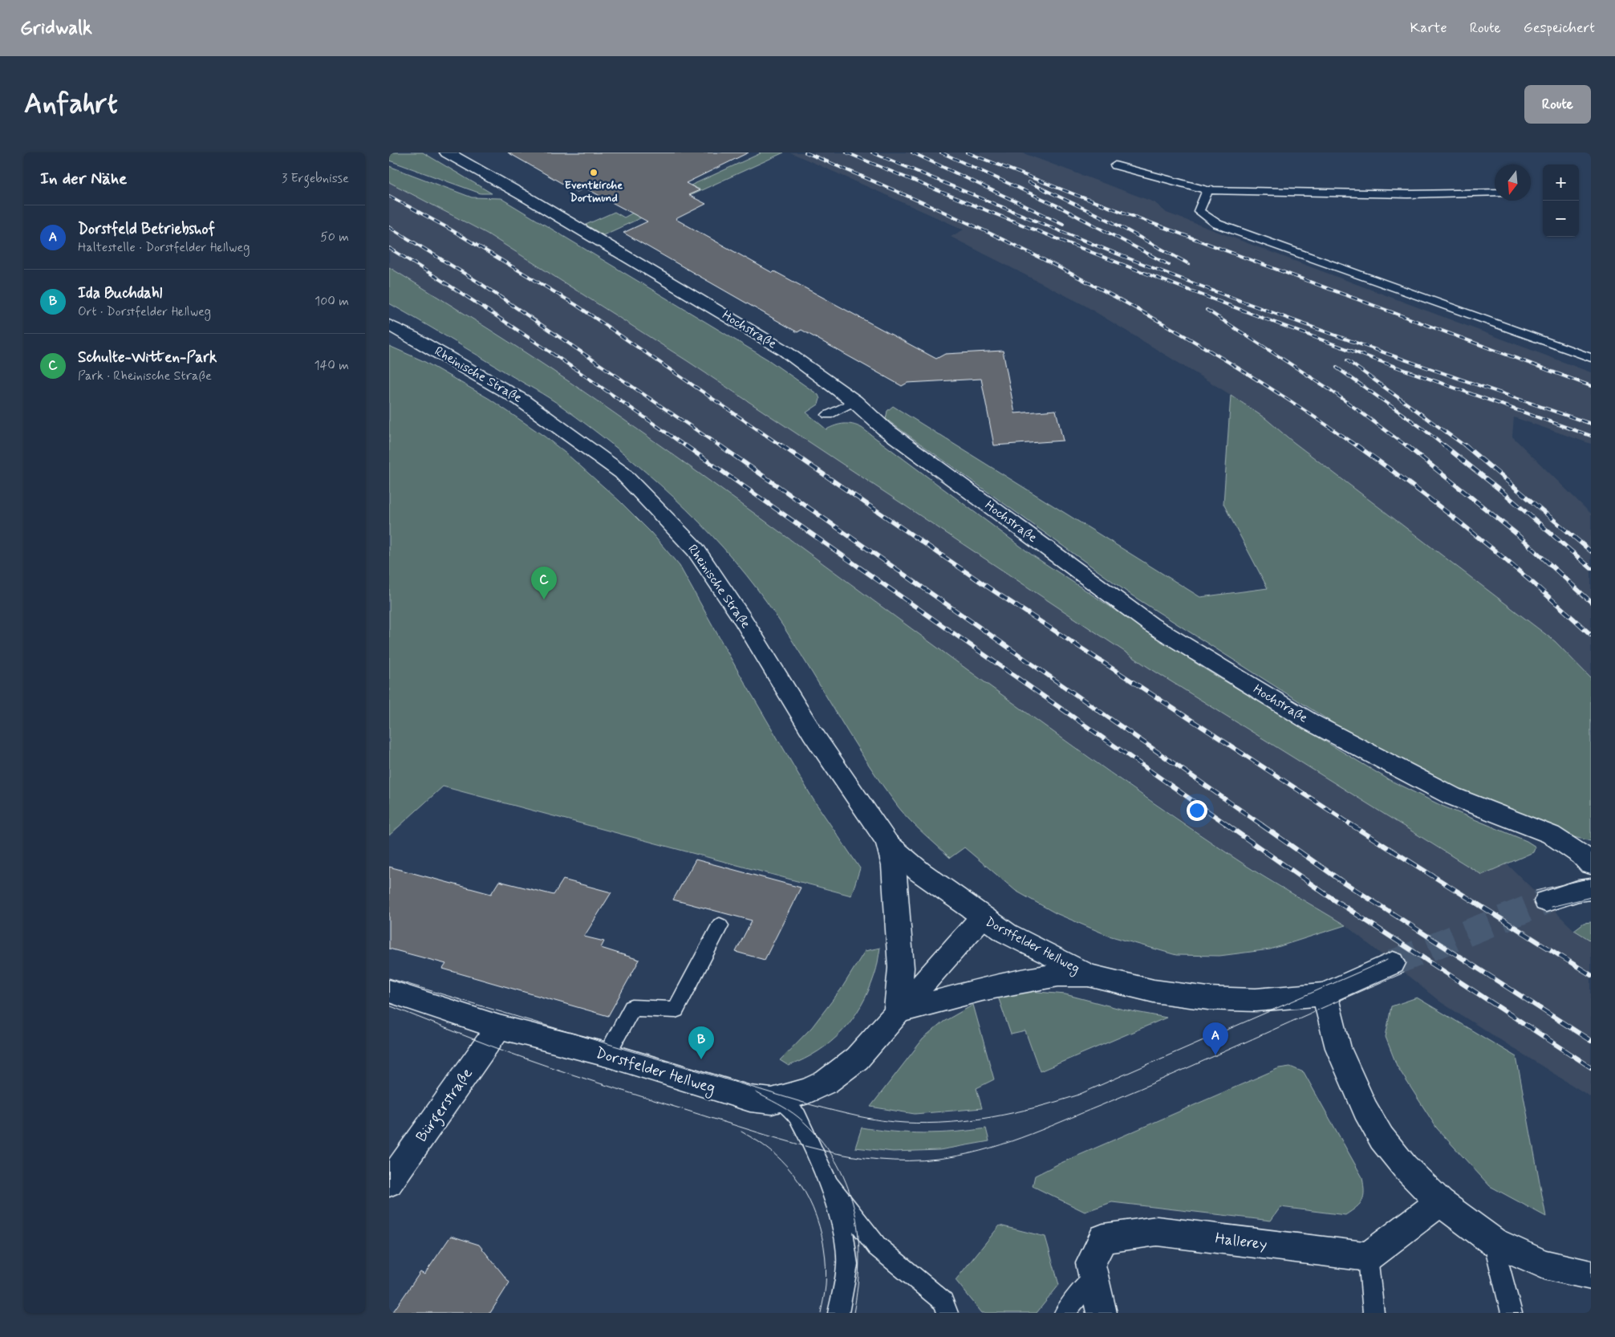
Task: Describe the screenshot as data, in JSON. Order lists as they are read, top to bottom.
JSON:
{
  "streets": {
    "street": [
      "Hochstraße",
      "Rheinische Straße",
      "Dorstfelder Hellweg",
      "Bürgerstraße",
      "Hallerey"
    ]
  },
  "crossings": [
    ["Rheinische Straße", "Dorstfelder Hellweg"],
    ["Dorstfelder Hellweg", "Bürgerstraße"]
  ],
  "places": ["Eventkirche Dortmund"],
  "north": "bottom",
  "page": {
    "header": "Gridwalk",
    "nav": ["Karte", "Route", "Gespeichert"],
    "buttons": "Route",
    "title": "Anfahrt",
    "heading": ["In der Nähe", "3 Ergebnisse"],
    "map_buttons": ["+", "−"],
    "list": [
      {
        "mark": "A",
        "name": "Dorstfeld Betriebshof",
        "note": "Haltestelle · Dorstfelder Hellweg",
        "value": "50 m"
      },
      {
        "mark": "B",
        "name": "Ida Buchdahl",
        "note": "Ort · Dorstfelder Hellweg",
        "value": "100 m"
      },
      {
        "mark": "C",
        "name": "Schulte-Witten-Park",
        "note": "Park · Rheinische Straße",
        "value": "140 m"
      }
    ],
    "pins": ["C", "A", "B"]
  }
}
